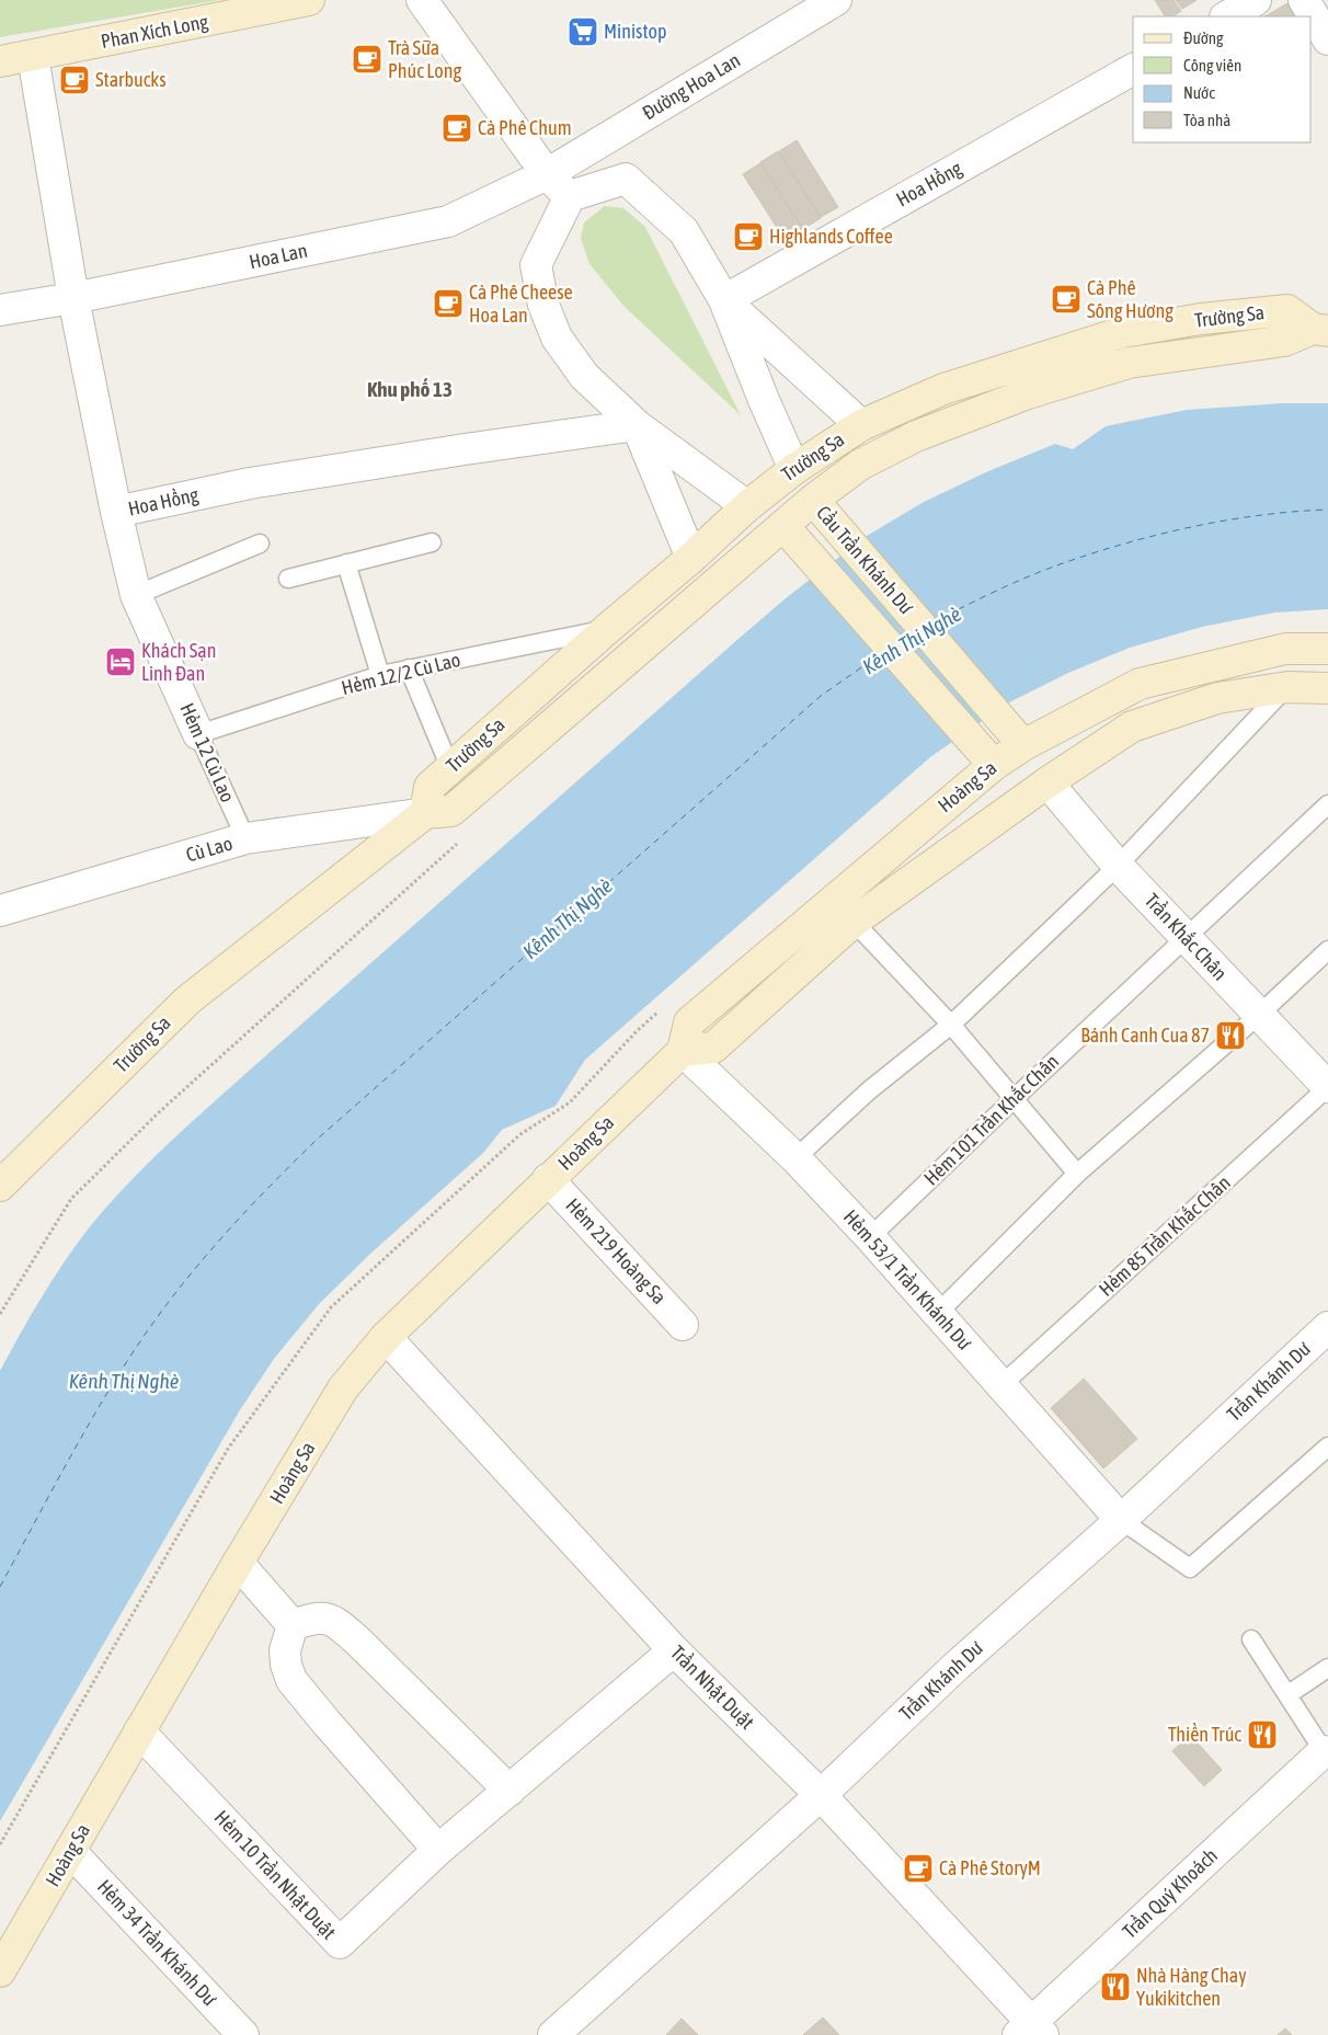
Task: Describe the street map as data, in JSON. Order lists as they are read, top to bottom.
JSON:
{
  "streets": {
    "street": [
      "Phan Xích Long",
      "Đường Hoa Lan",
      "Hoa Hồng",
      "Hoa Lan",
      "Trường Sa",
      "Cầu Trần Khánh Dư",
      "Hẻm 12 Cù Lao",
      "Hoàng Sa",
      "Cù Lao",
      "Trần Khắc Chân",
      "Hẻm 219 Hoàng Sa",
      "Hẻm 53/1 Trần Khánh Dư",
      "Trần Khánh Dư",
      "Trần Nhật Duật",
      "Hẻm 10 Trần Nhật Duật",
      "Trần Quý Khoách",
      "Hẻm 34 Trần Khánh Dư"
    ],
    "lane": ["Hẻm 12/2 Cù Lao", "Hẻm 101 Trần Khắc Chân", "Hẻm 85 Trần Khắc Chân"]
  },
  "crossings": [
    ["Phan Xích Long", "Hoa Hồng"],
    ["Đường Hoa Lan", "Hoa Lan"],
    ["Hoa Hồng", "Hoa Lan"],
    ["Hoa Hồng", "Hẻm 12 Cù Lao"],
    ["Trường Sa", "Cầu Trần Khánh Dư"],
    ["Trường Sa", "Hẻm 12/2 Cù Lao"],
    ["Trường Sa", "Cù Lao"],
    ["Cầu Trần Khánh Dư", "Hoàng Sa"],
    ["Hẻm 12/2 Cù Lao", "Hẻm 12 Cù Lao"],
    ["Hẻm 12 Cù Lao", "Cù Lao"],
    ["Hoàng Sa", "Hẻm 219 Hoàng Sa"],
    ["Hoàng Sa", "Hẻm 53/1 Trần Khánh Dư"],
    ["Hoàng Sa", "Trần Nhật Duật"],
    ["Hoàng Sa", "Hẻm 10 Trần Nhật Duật"],
    ["Hoàng Sa", "Hẻm 34 Trần Khánh Dư"],
    ["Trần Khắc Chân", "Hẻm 101 Trần Khắc Chân"],
    ["Trần Khắc Chân", "Hẻm 85 Trần Khắc Chân"],
    ["Hẻm 101 Trần Khắc Chân", "Hẻm 53/1 Trần Khánh Dư"],
    ["Hẻm 85 Trần Khắc Chân", "Hẻm 53/1 Trần Khánh Dư"],
    ["Hẻm 53/1 Trần Khánh Dư", "Trần Khánh Dư"],
    ["Trần Khánh Dư", "Trần Nhật Duật"],
    ["Trần Nhật Duật", "Hẻm 10 Trần Nhật Duật"],
    ["Trần Nhật Duật", "Trần Quý Khoách"]
  ],
  "districts": ["Khu phố 13"],
  "water": ["Kênh Thị Nghè"],
  "places": {
    "supermarket": ["Ministop"],
    "cafe": [
      "Trà Sữa Phúc Long",
      "Starbucks",
      "Cà Phê Chum",
      "Highlands Coffee",
      "Cà Phê Sông Hương",
      "Cà Phê Cheese Hoa Lan",
      "Cà Phê StoryM"
    ],
    "hotel": ["Khách Sạn Linh Đan"],
    "restaurant": ["Bánh Canh Cua 87", "Thiền Trúc", "Nhà Hàng Chay Yukikitchen"]
  },
  "legend": [
    "Đường",
    "Công viên",
    "Nước",
    "Tòa nhà"
  ]
}
